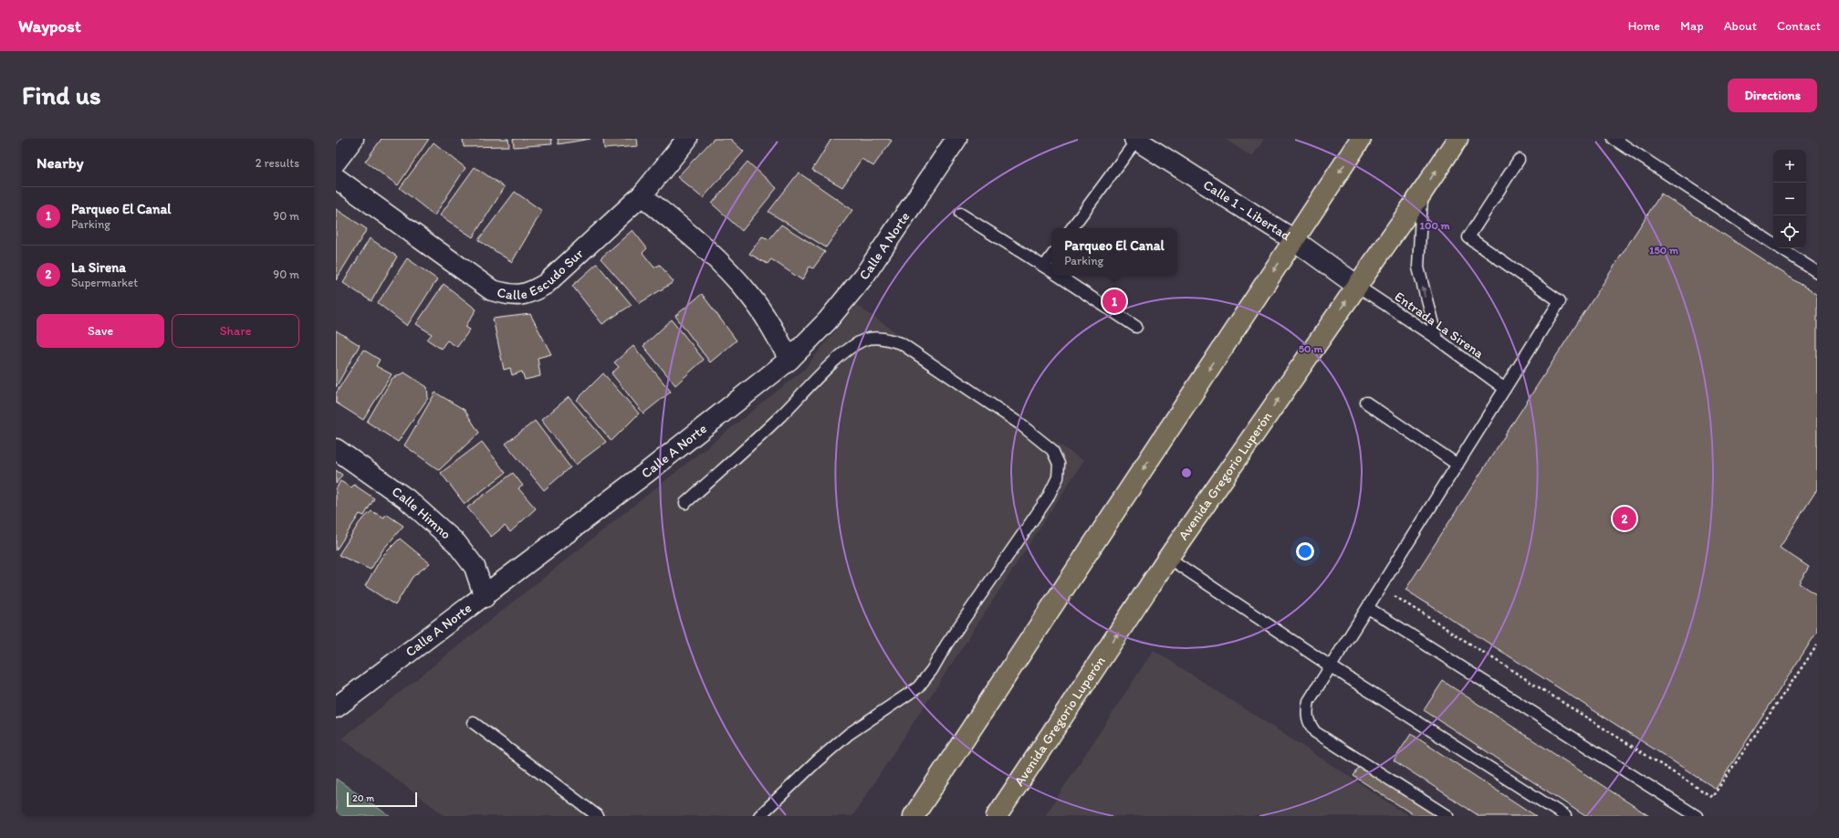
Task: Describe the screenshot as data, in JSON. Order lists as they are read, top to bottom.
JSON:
{
  "streets": {
    "main road": ["Avenida Gregorio Luperón"],
    "street": [
      "Calle 1 - Libertad",
      "Calle A Norte",
      "Calle Escudo Sur",
      "Calle Himno"
    ],
    "lane": ["Entrada La Sirena"]
  },
  "crossings": [
    ["Calle 1 - Libertad", "Entrada La Sirena"],
    ["Calle 1 - Libertad", "Avenida Gregorio Luperón"],
    ["Calle A Norte", "Calle Himno"],
    ["Entrada La Sirena", "Avenida Gregorio Luperón"]
  ],
  "scale_bar": "20 m",
  "page": {
    "header": "Waypost",
    "nav": [
      "Home",
      "Map",
      "About",
      "Contact"
    ],
    "buttons": [
      "Directions",
      ["Save", "Share"]
    ],
    "title": "Find us",
    "heading": ["Nearby", "2 results"],
    "map_buttons": ["+", "−"],
    "list": [
      {
        "mark": "1",
        "name": "Parqueo El Canal",
        "note": "Parking",
        "value": "90 m"
      },
      {
        "mark": "2",
        "name": "La Sirena",
        "note": "Supermarket",
        "value": "90 m"
      }
    ],
    "popup": ["Parqueo El Canal", "Parking"],
    "pins": ["1", "2"],
    "scale": "20 m"
  },
  "rings": ["100 m", "150 m", "50 m"]
}
